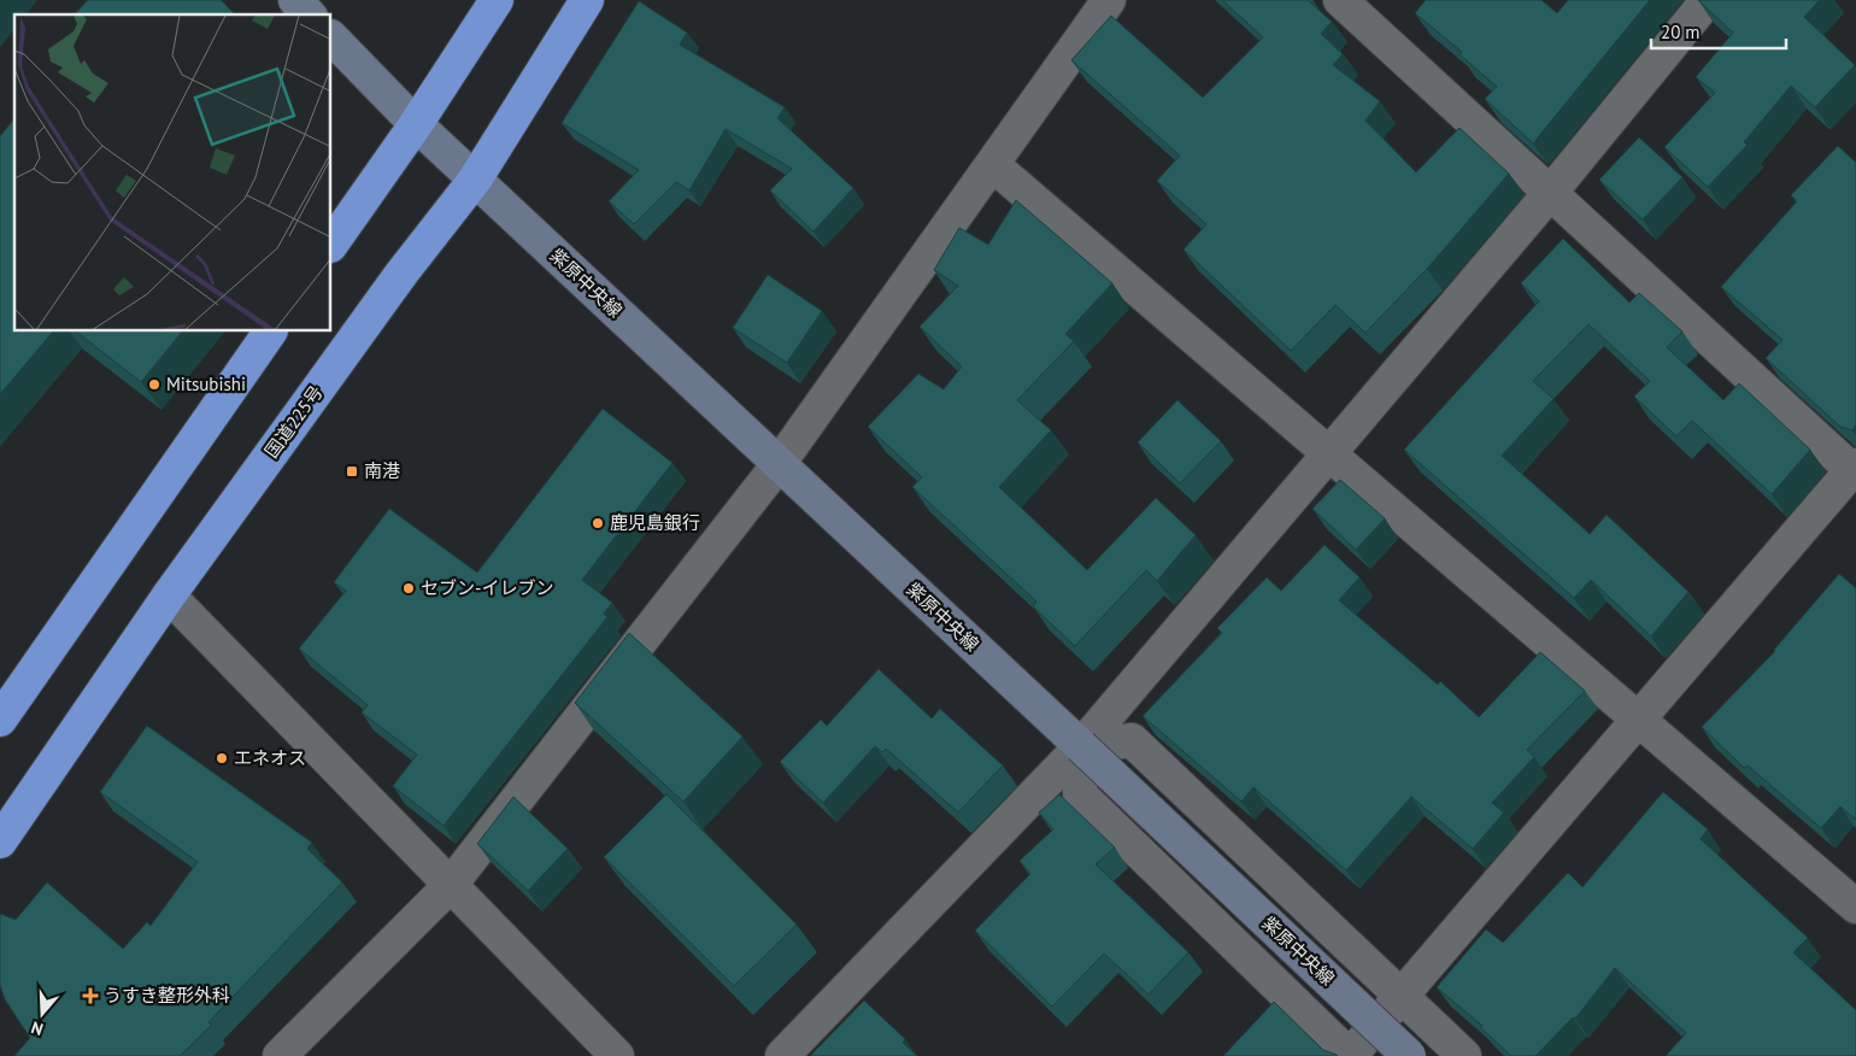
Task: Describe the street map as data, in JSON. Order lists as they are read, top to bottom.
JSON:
{
  "streets": {
    "highway": ["国道225号"],
    "street": ["紫原中央線"]
  },
  "crossings": [
    ["紫原中央線", "国道225号"]
  ],
  "places": {
    "other": [
      "Mitsubishi",
      "鹿児島銀行",
      "セブン-イレブン",
      "エネオス"
    ],
    "transit": ["南港"],
    "health": ["うすき整形外科"]
  },
  "scale_bar": "20 m",
  "north": "bottom"
}
